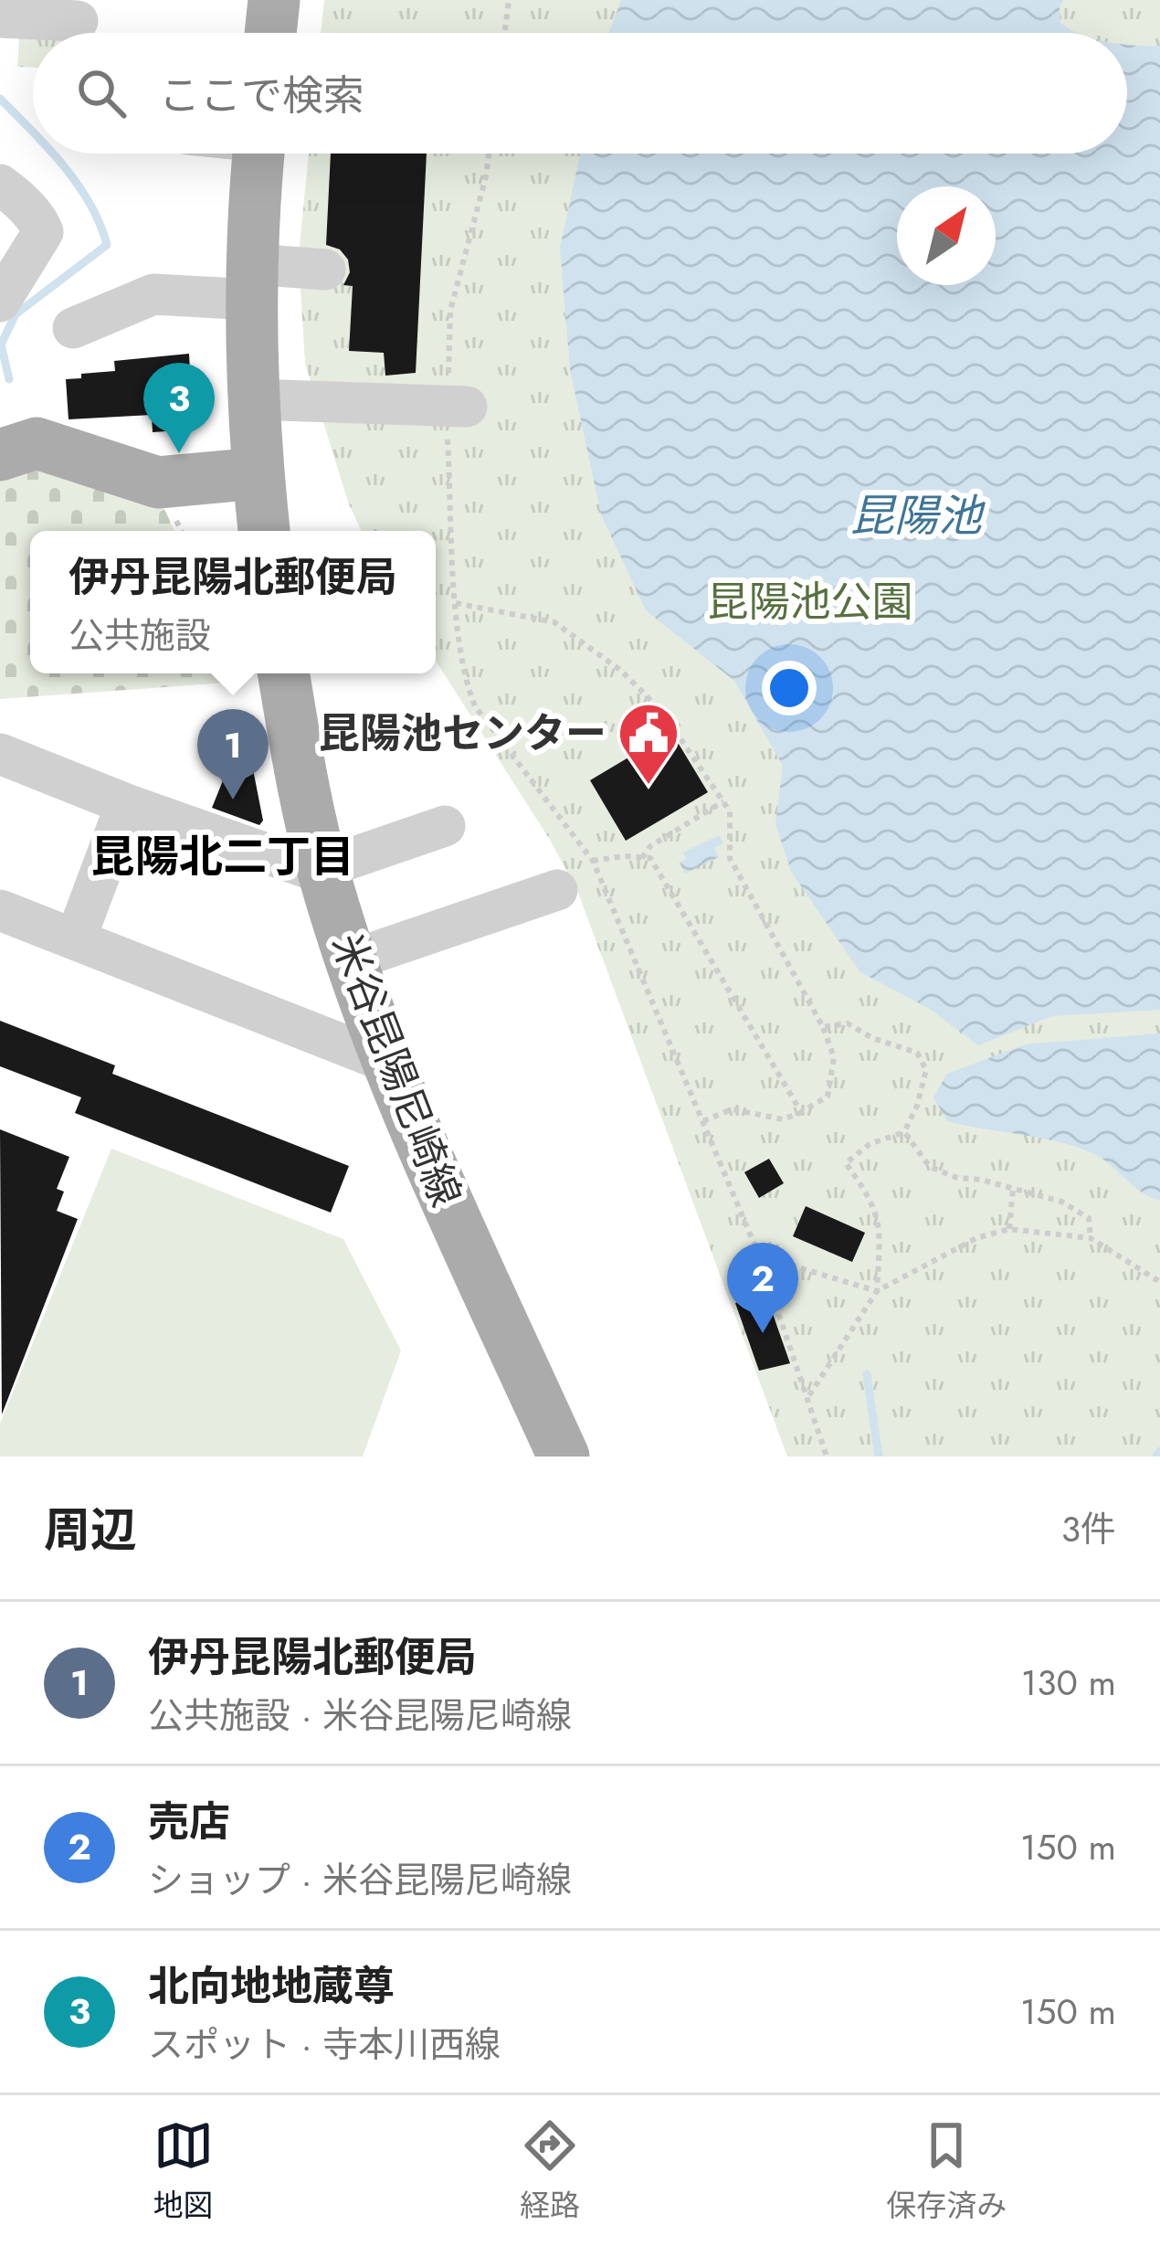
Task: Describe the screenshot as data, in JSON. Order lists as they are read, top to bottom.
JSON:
{
  "streets": {
    "main road": ["米谷昆陽尼崎線"]
  },
  "districts": ["昆陽北二丁目"],
  "water": ["昆陽池"],
  "parks": ["昆陽池公園"],
  "places": {
    "public building": ["昆陽池センター"]
  },
  "north": "top right",
  "page": {
    "search": "ここで検索",
    "pins": ["3", "1", "2"],
    "popup": ["伊丹昆陽北郵便局", "公共施設"],
    "heading": ["周辺", "3件"],
    "list": [
      {
        "mark": "1",
        "name": "伊丹昆陽北郵便局",
        "note": "公共施設 · 米谷昆陽尼崎線",
        "value": "130 m"
      },
      {
        "mark": "2",
        "name": "売店",
        "note": "ショップ · 米谷昆陽尼崎線",
        "value": "150 m"
      },
      {
        "mark": "3",
        "name": "北向地地蔵尊",
        "note": "スポット · 寺本川西線",
        "value": "150 m"
      }
    ],
    "nav": ["地図", "経路", "保存済み"]
  }
}
